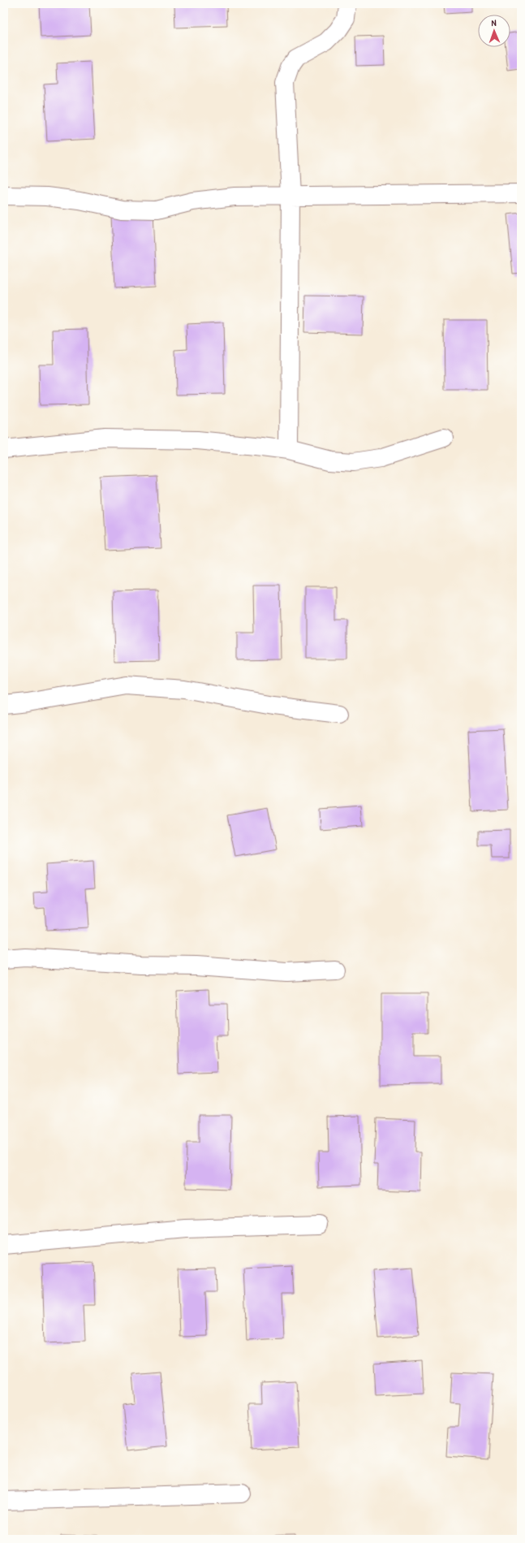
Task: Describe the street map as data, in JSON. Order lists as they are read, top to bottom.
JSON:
{
  "north": "top"
}
